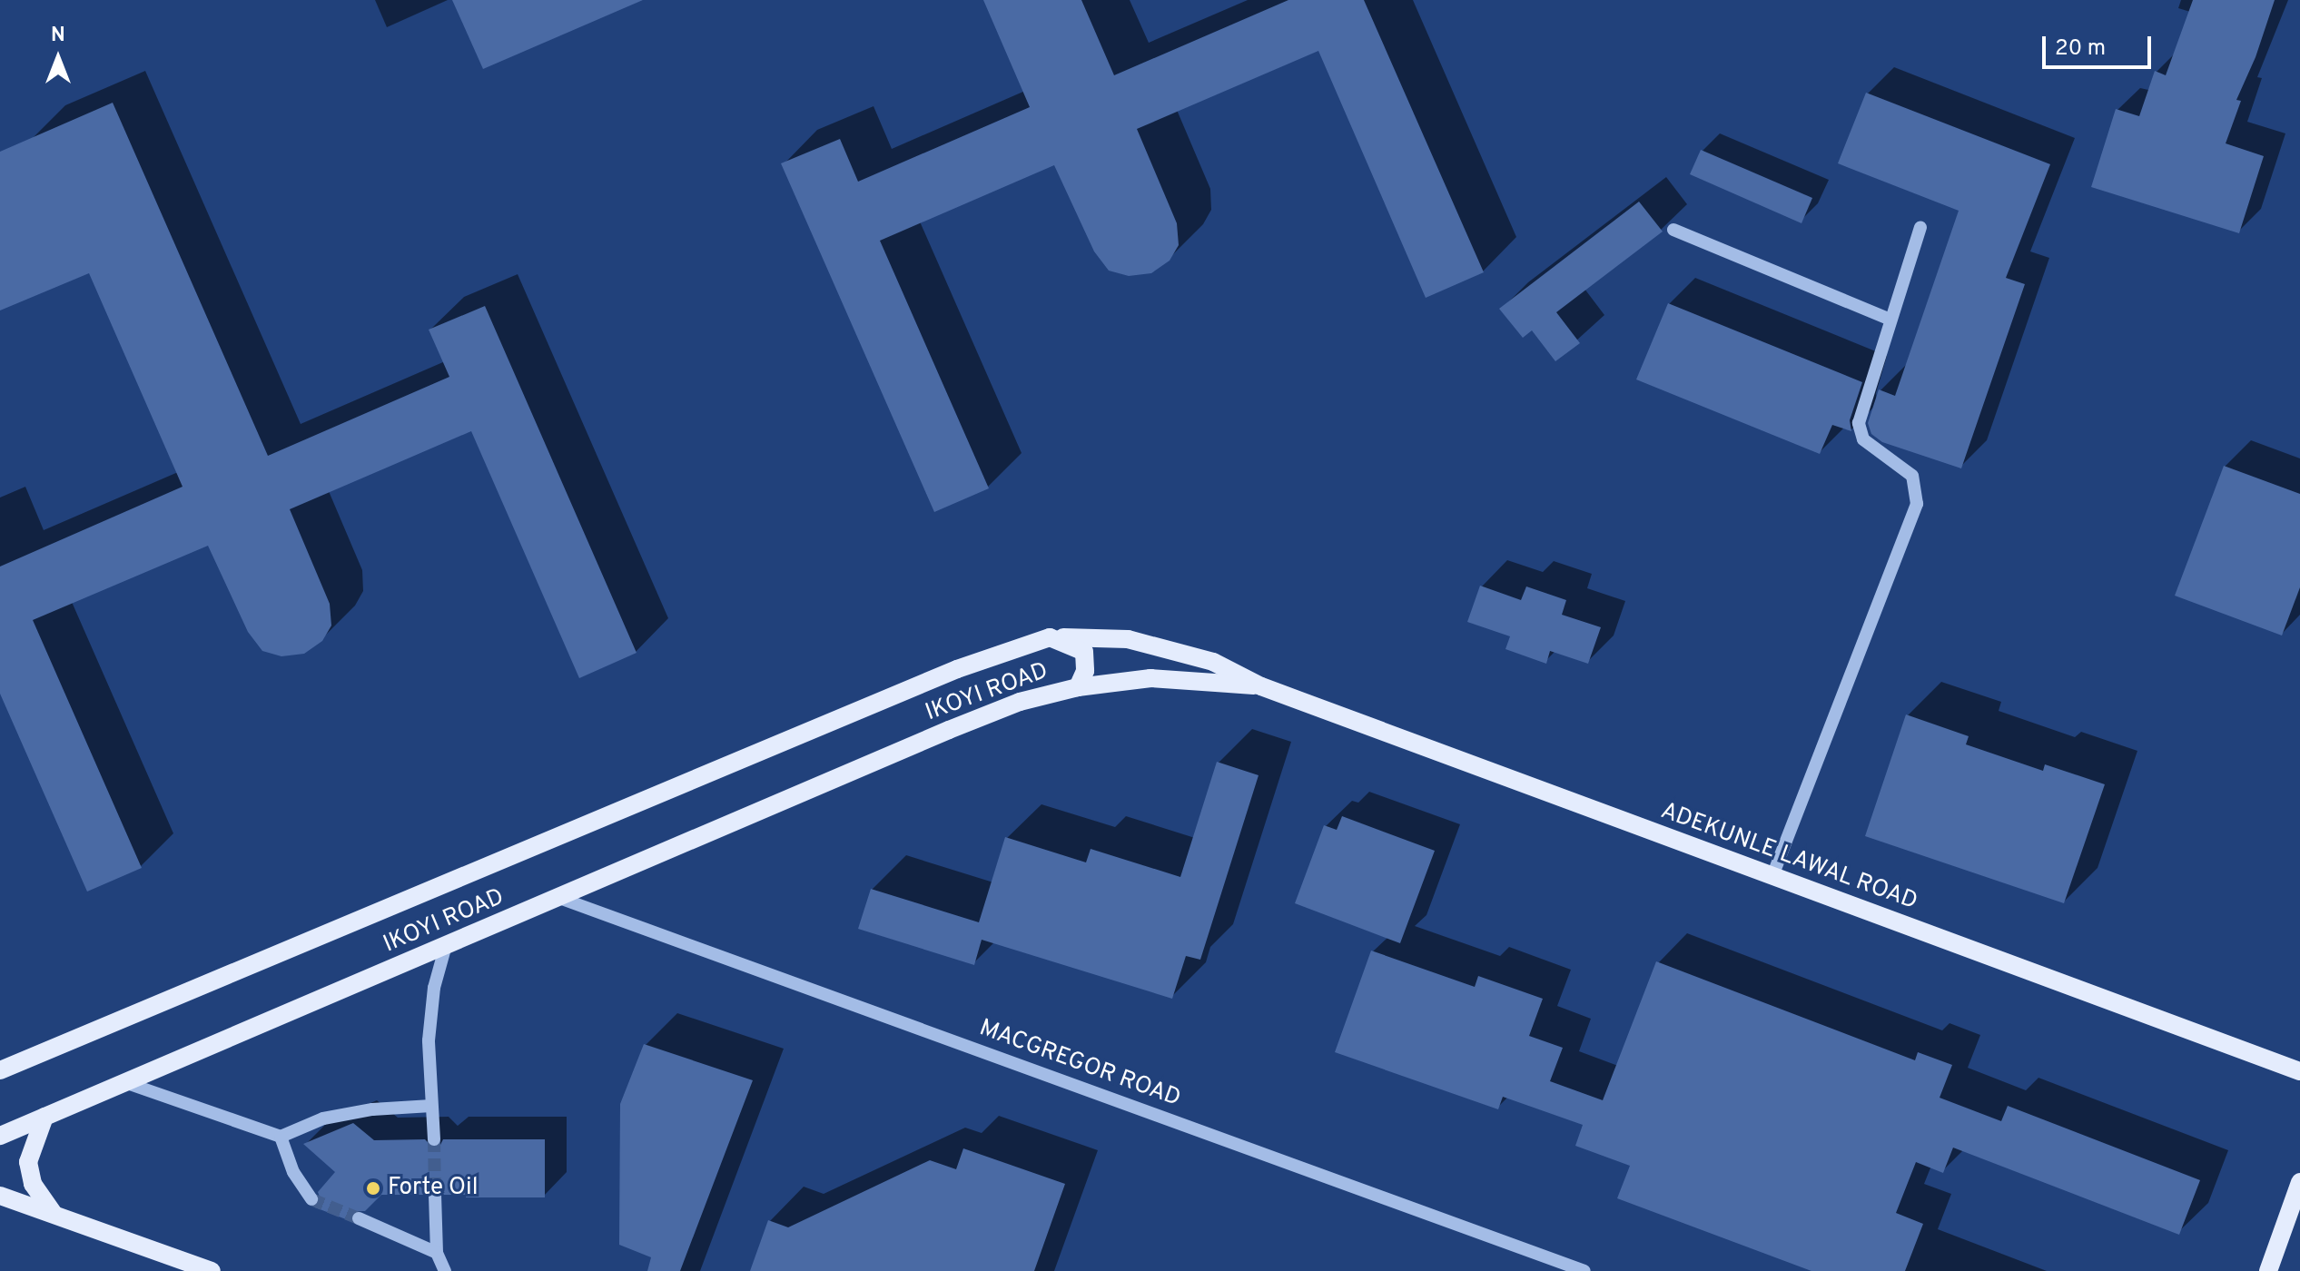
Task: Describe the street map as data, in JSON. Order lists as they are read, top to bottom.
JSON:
{
  "streets": {
    "main road": ["IKOYI ROAD", "ADEKUNLE LAWAL ROAD"],
    "street": ["MACGREGOR ROAD"]
  },
  "crossings": [
    ["IKOYI ROAD", "MACGREGOR ROAD"]
  ],
  "places": ["Forte Oil"],
  "scale_bar": "20 m",
  "north": "top"
}
